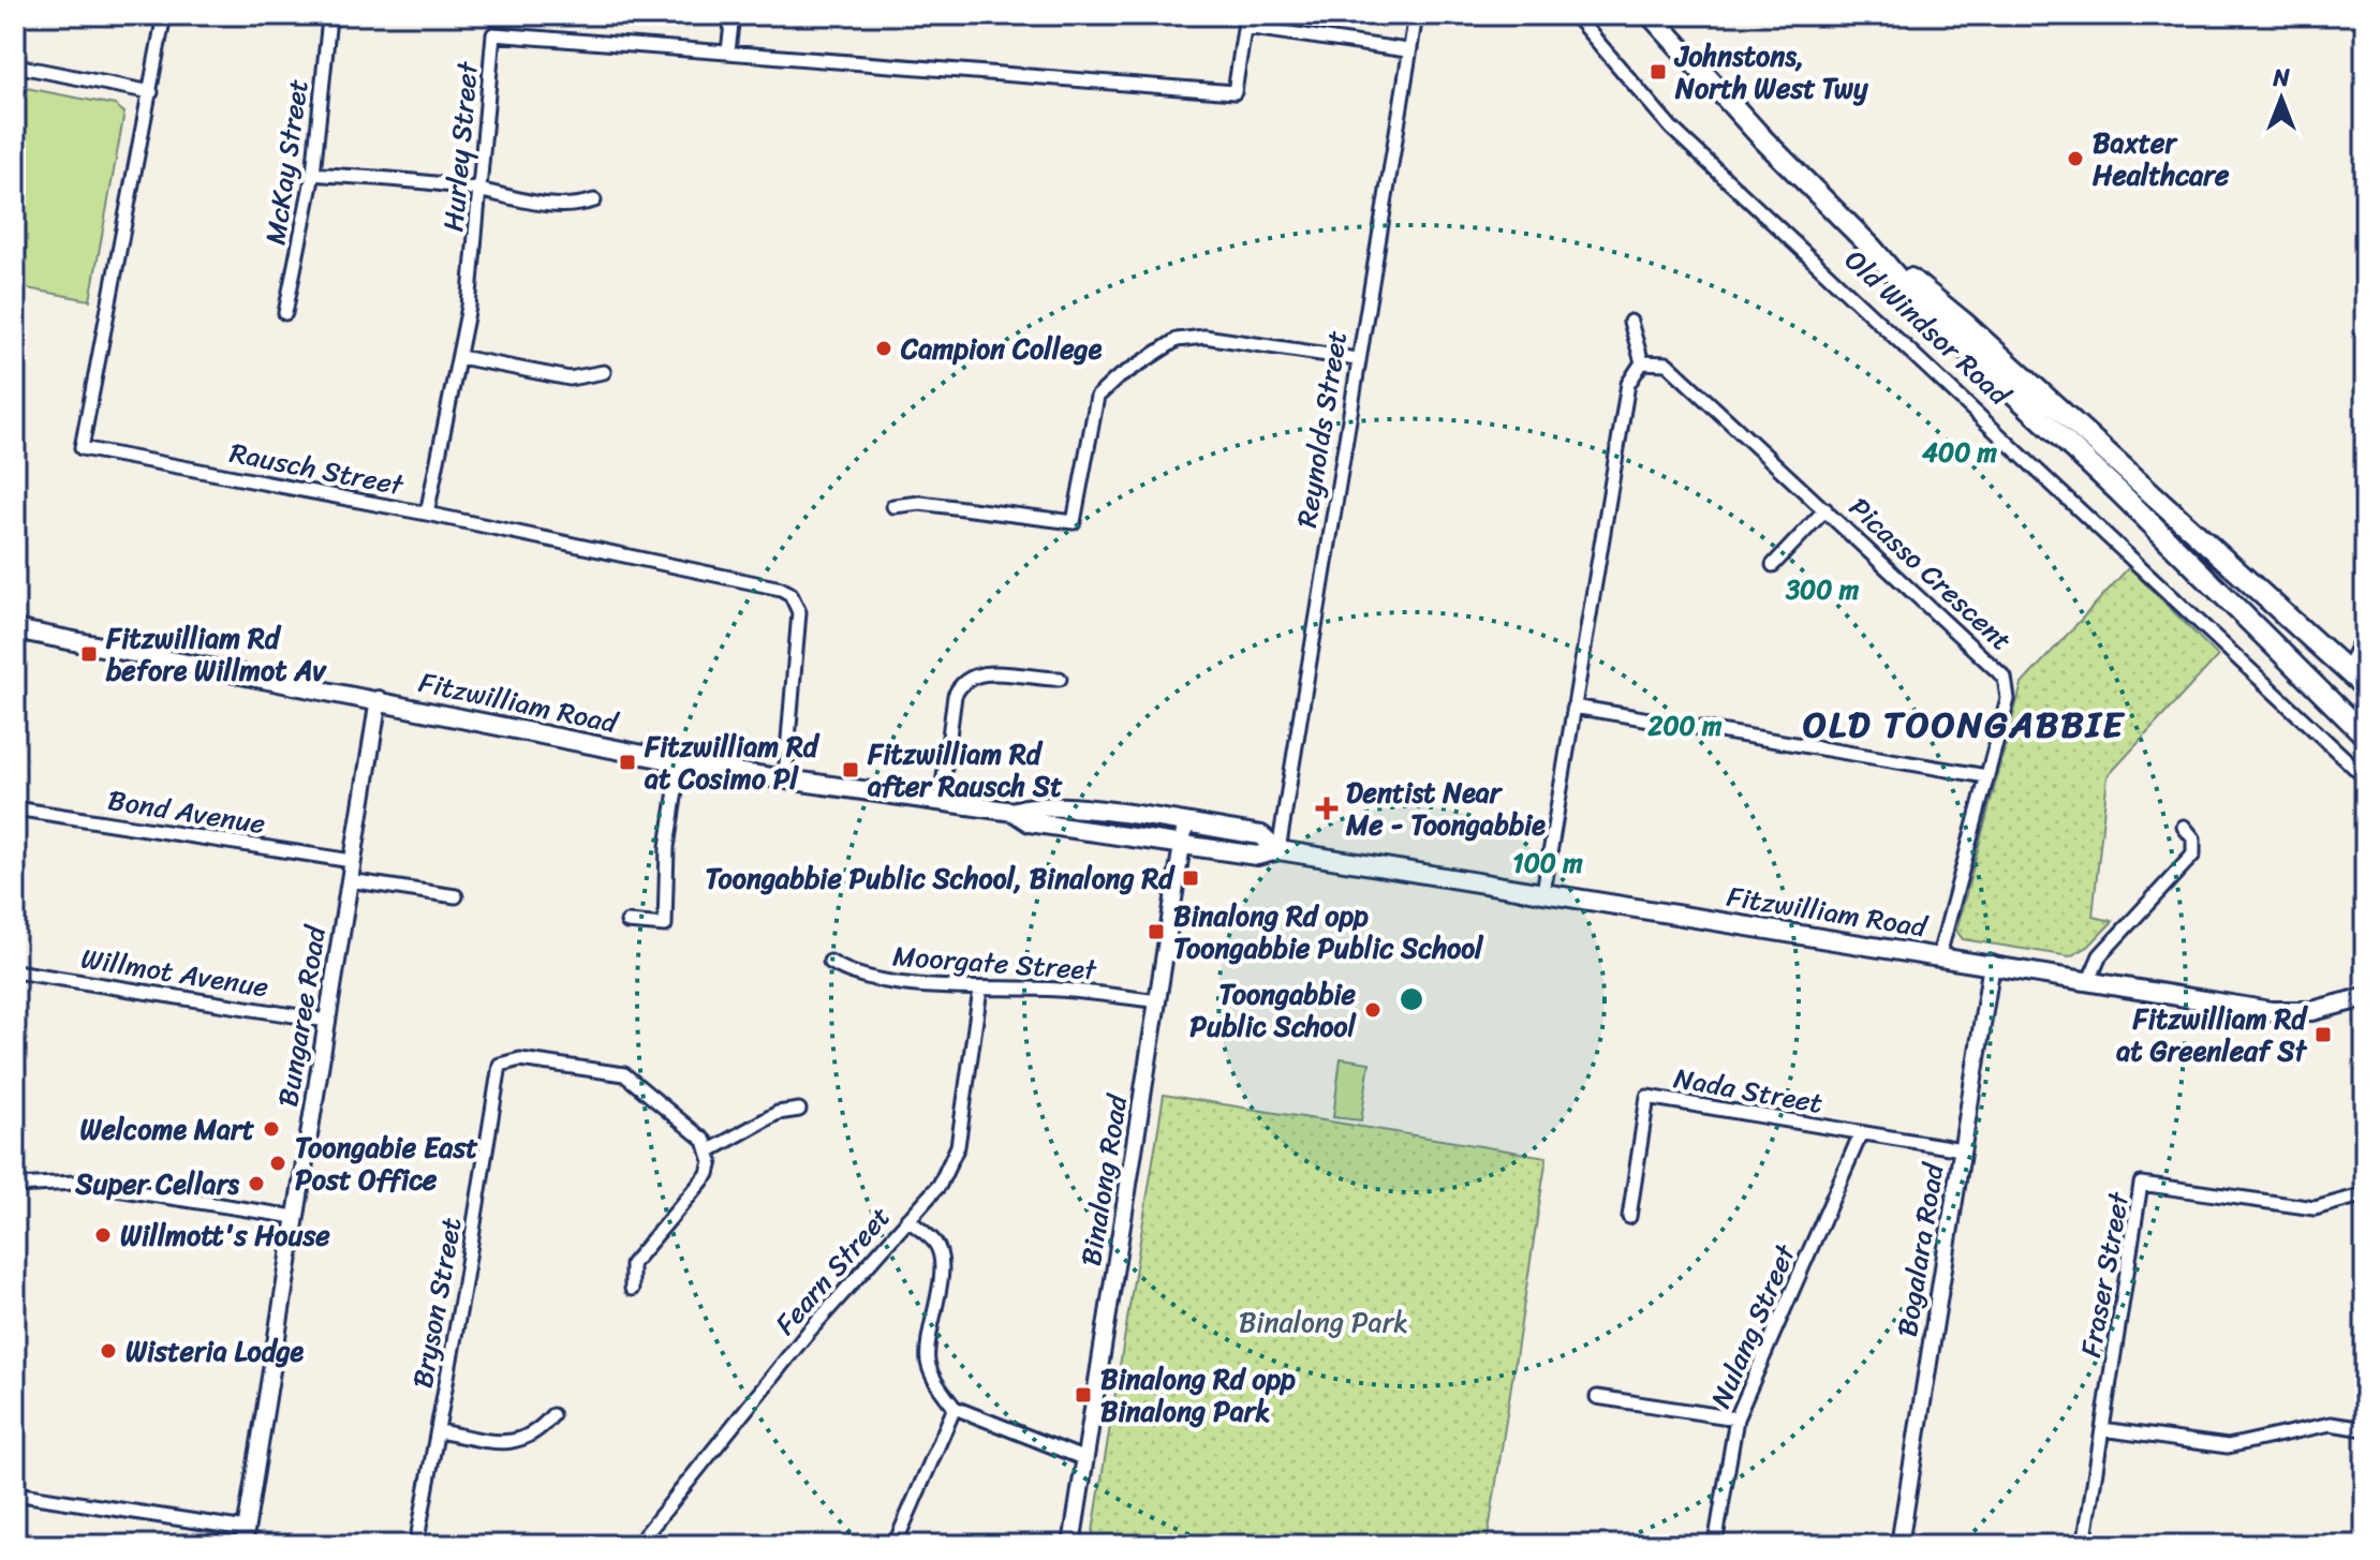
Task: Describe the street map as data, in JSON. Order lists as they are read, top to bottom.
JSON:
{
  "streets": {
    "highway": ["Old Windsor Road"],
    "main road": ["Fitzwilliam Road"],
    "street": [
      "Hurley Street",
      "McKay Street",
      "Reynolds Street",
      "Rausch Street",
      "Picasso Crescent",
      "Bond Avenue",
      "Moorgate Street",
      "Willmot Avenue",
      "Bungaree Road",
      "Nada Street",
      "Binalong Road",
      "Bogalara Road",
      "Fearn Street",
      "Fraser Street",
      "Bryson Street",
      "Nulang Street"
    ]
  },
  "crossings": [
    ["Hurley Street", "Rausch Street"],
    ["Reynolds Street", "Fitzwilliam Road"],
    ["Rausch Street", "Fitzwilliam Road"],
    ["Picasso Crescent", "Fitzwilliam Road"],
    ["Fitzwilliam Road", "Bungaree Road"],
    ["Fitzwilliam Road", "Binalong Road"],
    ["Fitzwilliam Road", "Bogalara Road"],
    ["Bond Avenue", "Bungaree Road"],
    ["Moorgate Street", "Binalong Road"],
    ["Moorgate Street", "Fearn Street"],
    ["Willmot Avenue", "Bungaree Road"],
    ["Nada Street", "Bogalara Road"],
    ["Nada Street", "Nulang Street"]
  ],
  "districts": ["OLD TOONGABBIE"],
  "parks": ["Binalong Park"],
  "places": {
    "transit": [
      "Johnstons, North West Twy",
      "Fitzwilliam Rd before Willmot Av",
      "Fitzwilliam Rd at Cosimo Pl",
      "Fitzwilliam Rd after Rausch St",
      "Toongabbie Public School, Binalong Rd",
      "Binalong Rd opp Toongabbie Public School",
      "Fitzwilliam Rd at Greenleaf St",
      "Binalong Rd opp Binalong Park"
    ],
    "other": [
      "Baxter Healthcare",
      "Campion College",
      "Toongabbie Public School",
      "Welcome Mart",
      "Toongabie East Post Office",
      "Super Cellars",
      "Willmott's House",
      "Wisteria Lodge"
    ],
    "health": ["Dentist Near Me - Toongabbie"]
  },
  "north": "top",
  "rings": [
    "400 m",
    "300 m",
    "200 m",
    "100 m"
  ]
}
